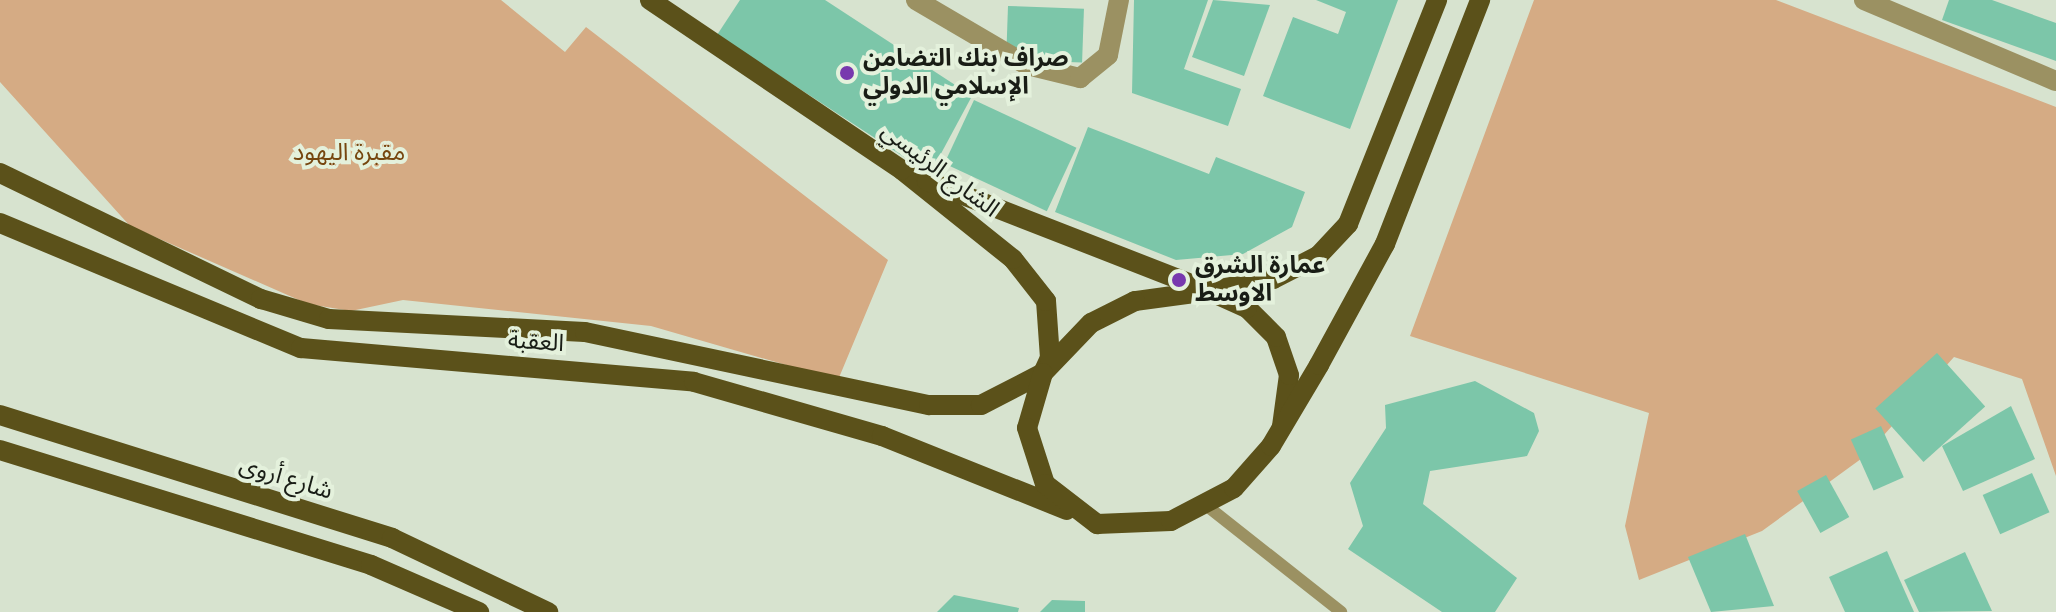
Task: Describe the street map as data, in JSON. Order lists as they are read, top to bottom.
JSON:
{
  "streets": {
    "main road": ["الشارع الرئيسي", "العقبة", "شارع أروى"]
  },
  "crossings": [
    ["الشارع الرئيسي", "العقبة"]
  ],
  "parks": ["مقبرة اليهود"],
  "places": ["صراف بنك التضامن الإسلامي الدولي", "عمارة الشرق الاوسط"]
}
